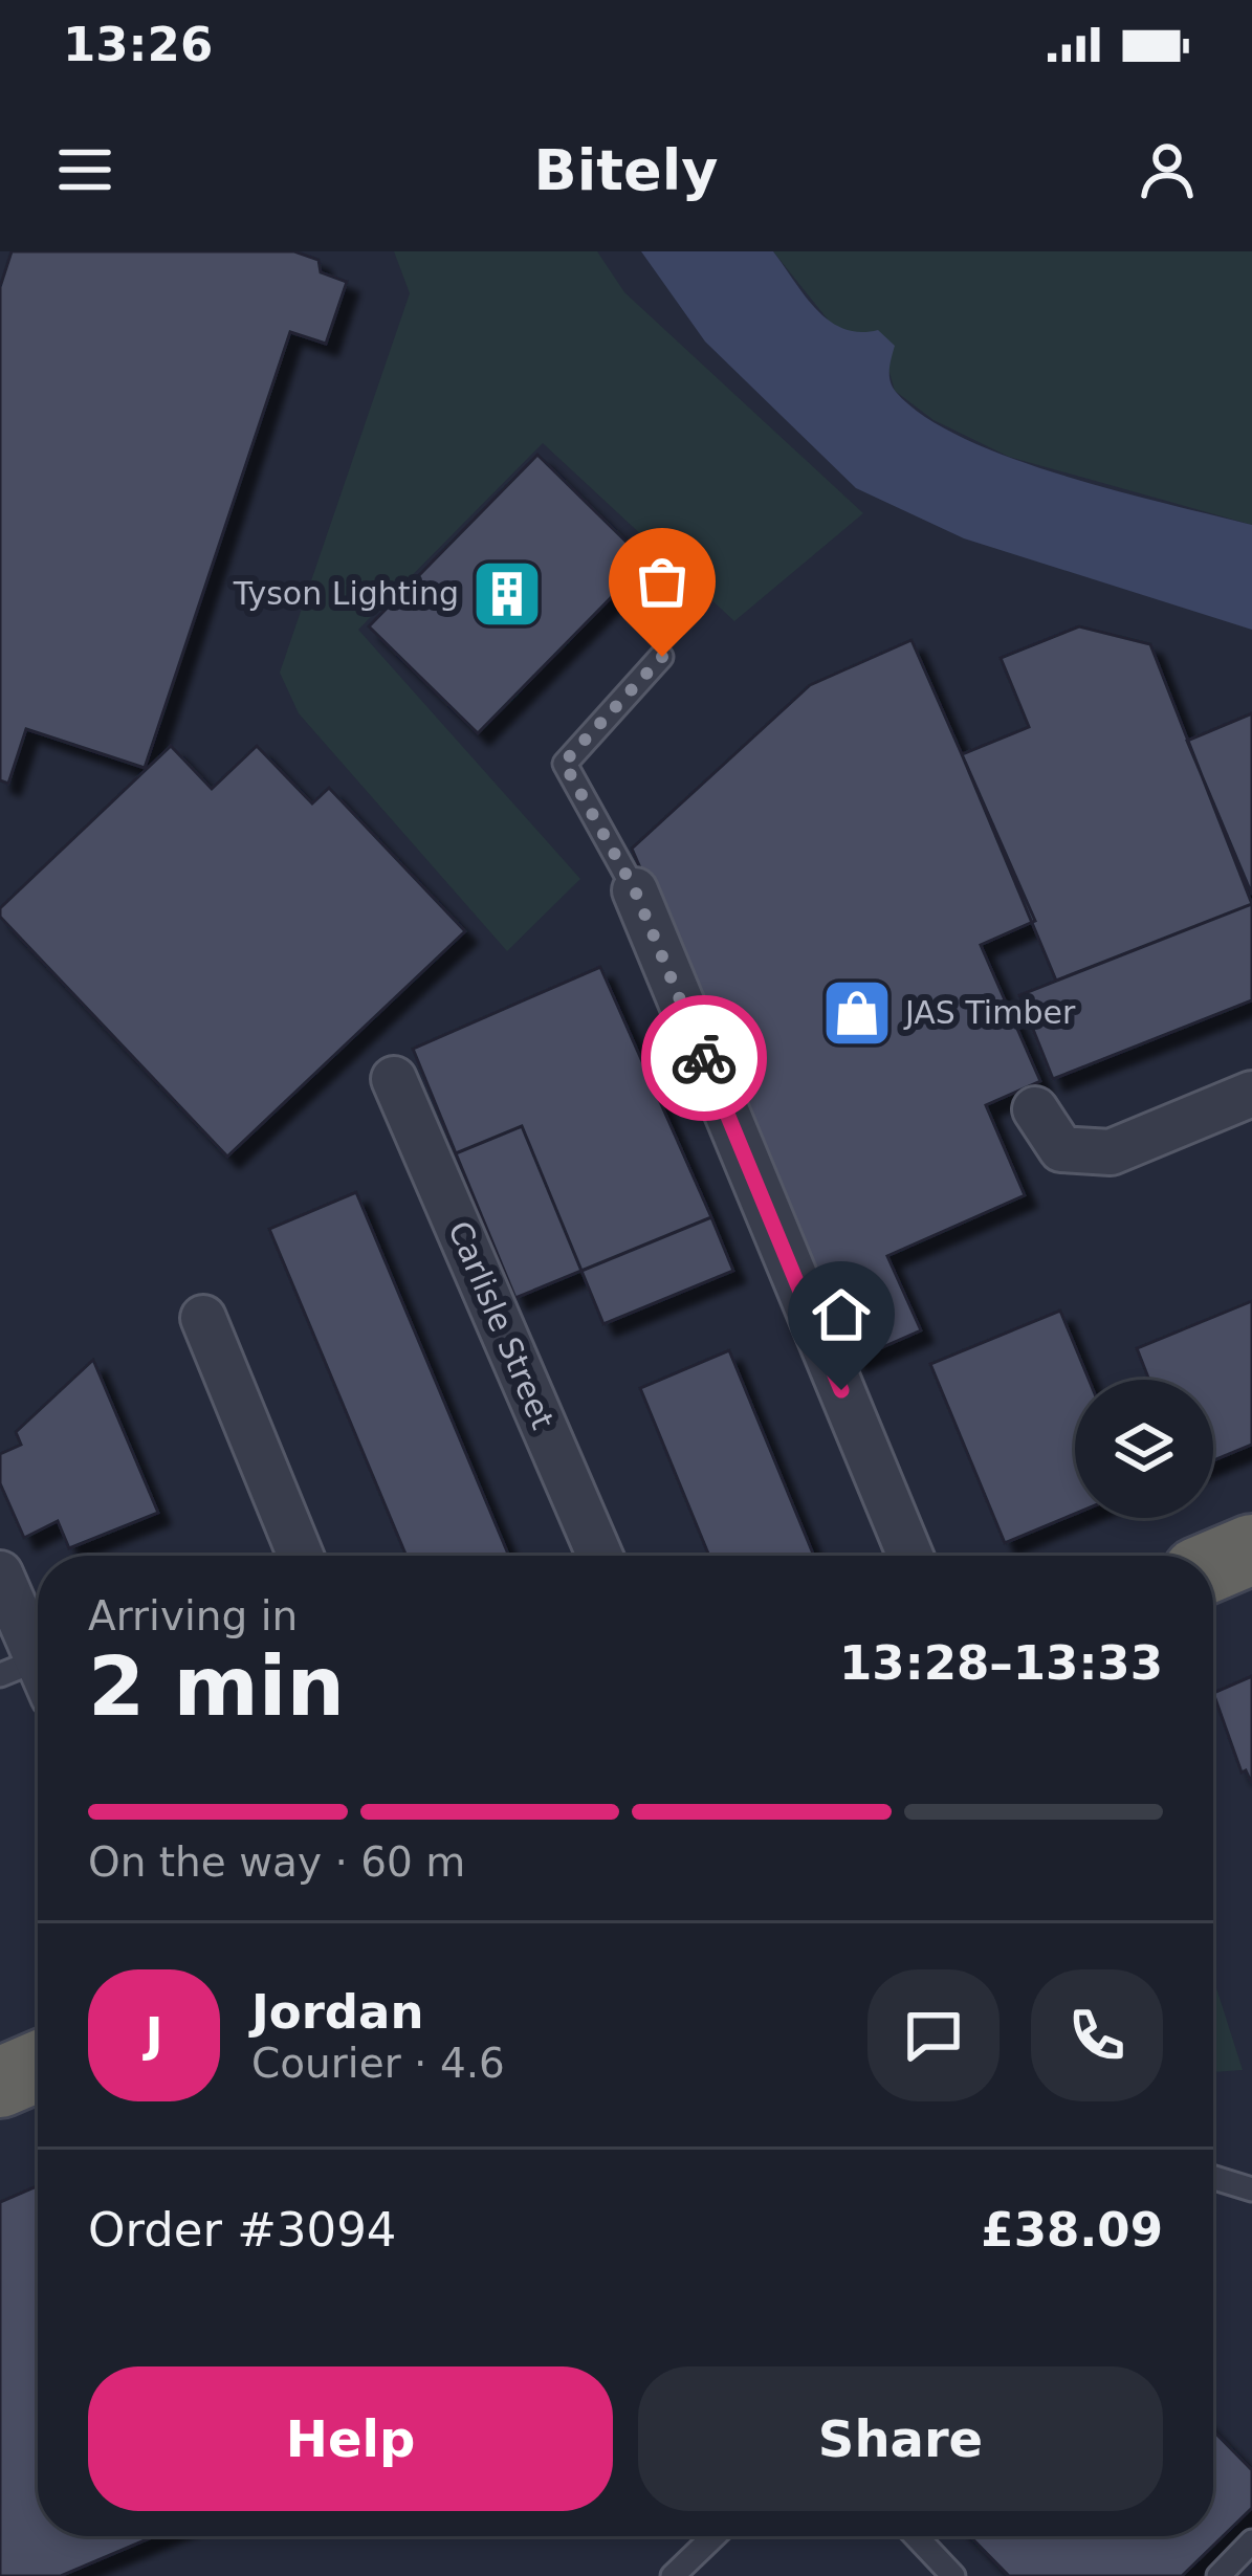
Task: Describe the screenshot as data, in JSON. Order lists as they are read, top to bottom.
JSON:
{
  "streets": {
    "street": ["Carlisle Street"]
  },
  "places": {
    "building": ["Tyson Lighting"],
    "shop": ["JAS Timber"]
  },
  "page": {
    "status": "13:26",
    "header": "Bitely",
    "heading": ["2 min", "Arriving in", "13:28–13:33"],
    "panel": [
      "Jordan",
      "Courier · 4.6",
      "Order #3094",
      "£38.09"
    ],
    "bar": "On the way · 60 m",
    "round": "J",
    "buttons": ["Help", "Share"]
  }
}
